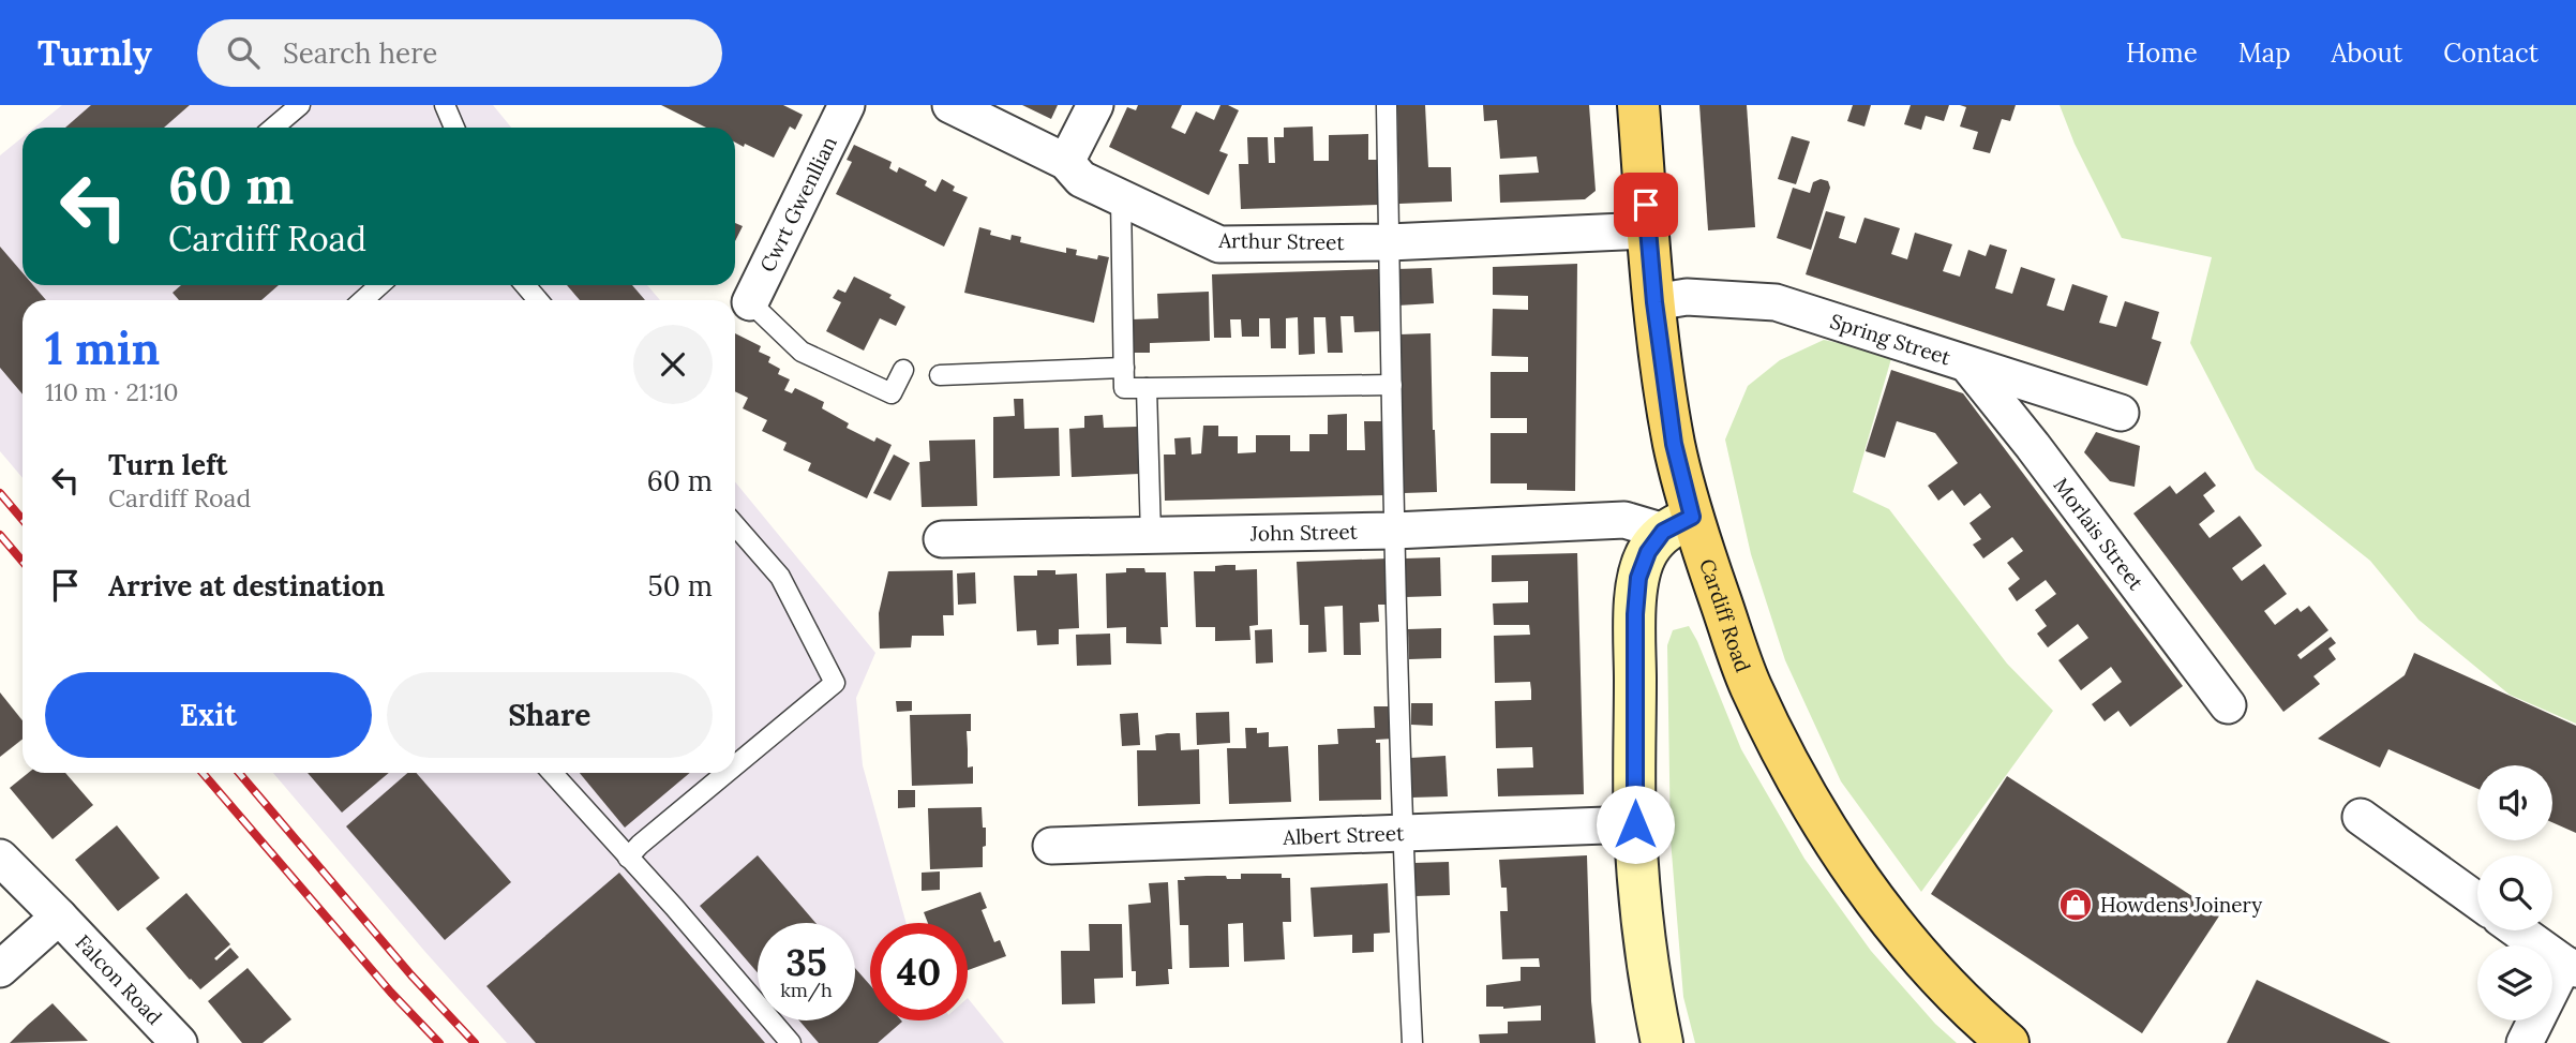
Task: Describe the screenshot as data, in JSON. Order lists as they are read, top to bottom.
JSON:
{
  "streets": {
    "main road": ["Cardiff Road"],
    "street": [
      "Cwrt Gwenllian",
      "Arthur Street",
      "Spring Street",
      "John Street",
      "Morlais Street",
      "Albert Street",
      "Falcon Road"
    ]
  },
  "crossings": [
    ["Arthur Street", "Cardiff Road"],
    ["Spring Street", "Morlais Street"],
    ["Spring Street", "Cardiff Road"],
    ["John Street", "Cardiff Road"]
  ],
  "places": {
    "shop": ["Howdens Joinery"]
  },
  "page": {
    "header": "Turnly",
    "search": "Search here",
    "nav": [
      "Home",
      "Map",
      "About",
      "Contact"
    ],
    "turn": ["60 m", "Cardiff Road"],
    "heading": ["1 min", "110 m · 21:10"],
    "list": [
      {
        "name": "Turn left",
        "note": "Cardiff Road",
        "value": "60 m"
      },
      {
        "name": "Arrive at destination",
        "value": "50 m"
      }
    ],
    "buttons": ["Exit", "Share"],
    "speed": "35 km/h",
    "limit": "40"
  }
}
